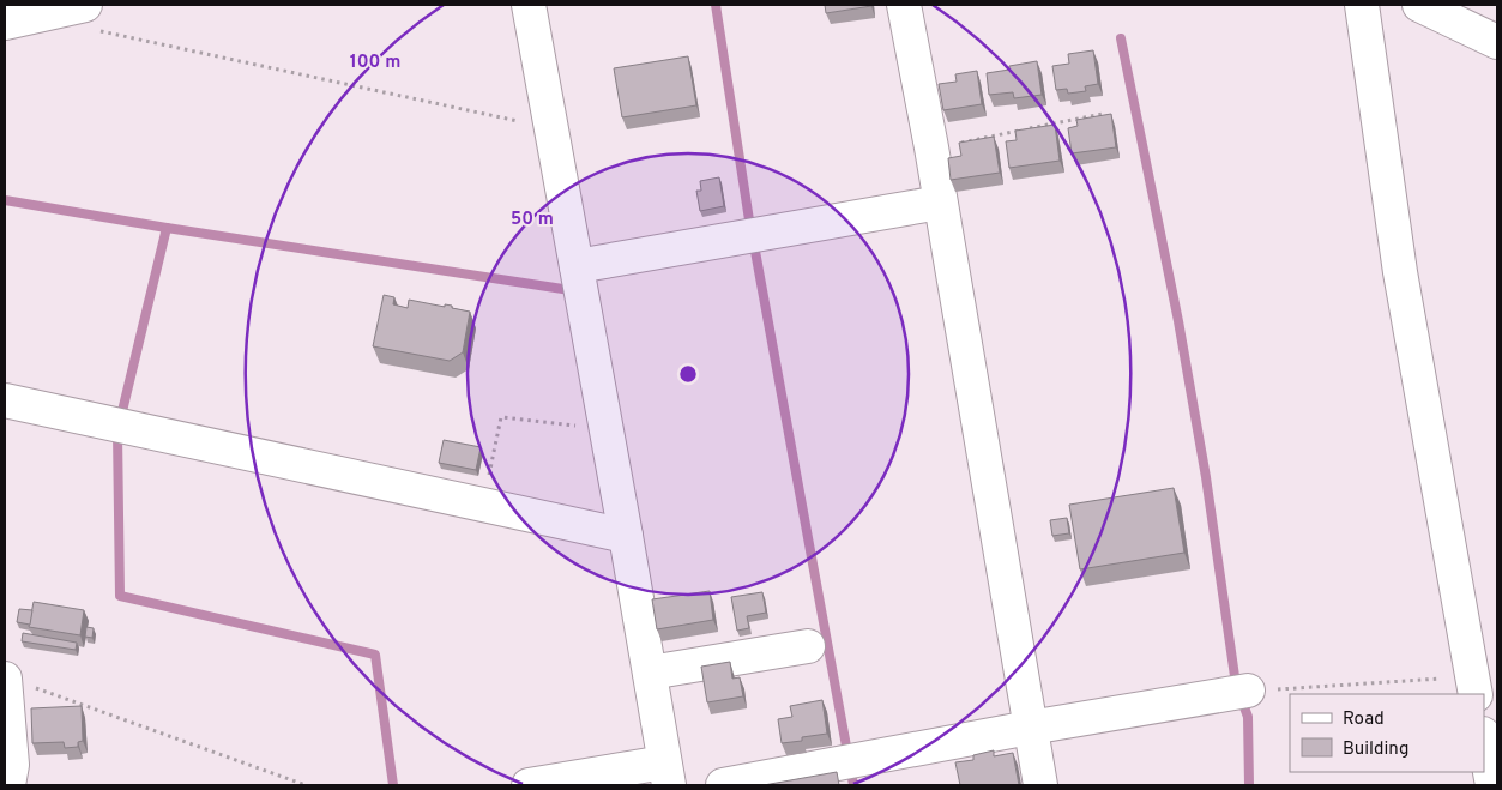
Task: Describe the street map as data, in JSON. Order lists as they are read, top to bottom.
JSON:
{
  "legend": ["Road", "Building"],
  "rings": ["100 m", "50 m"]
}
